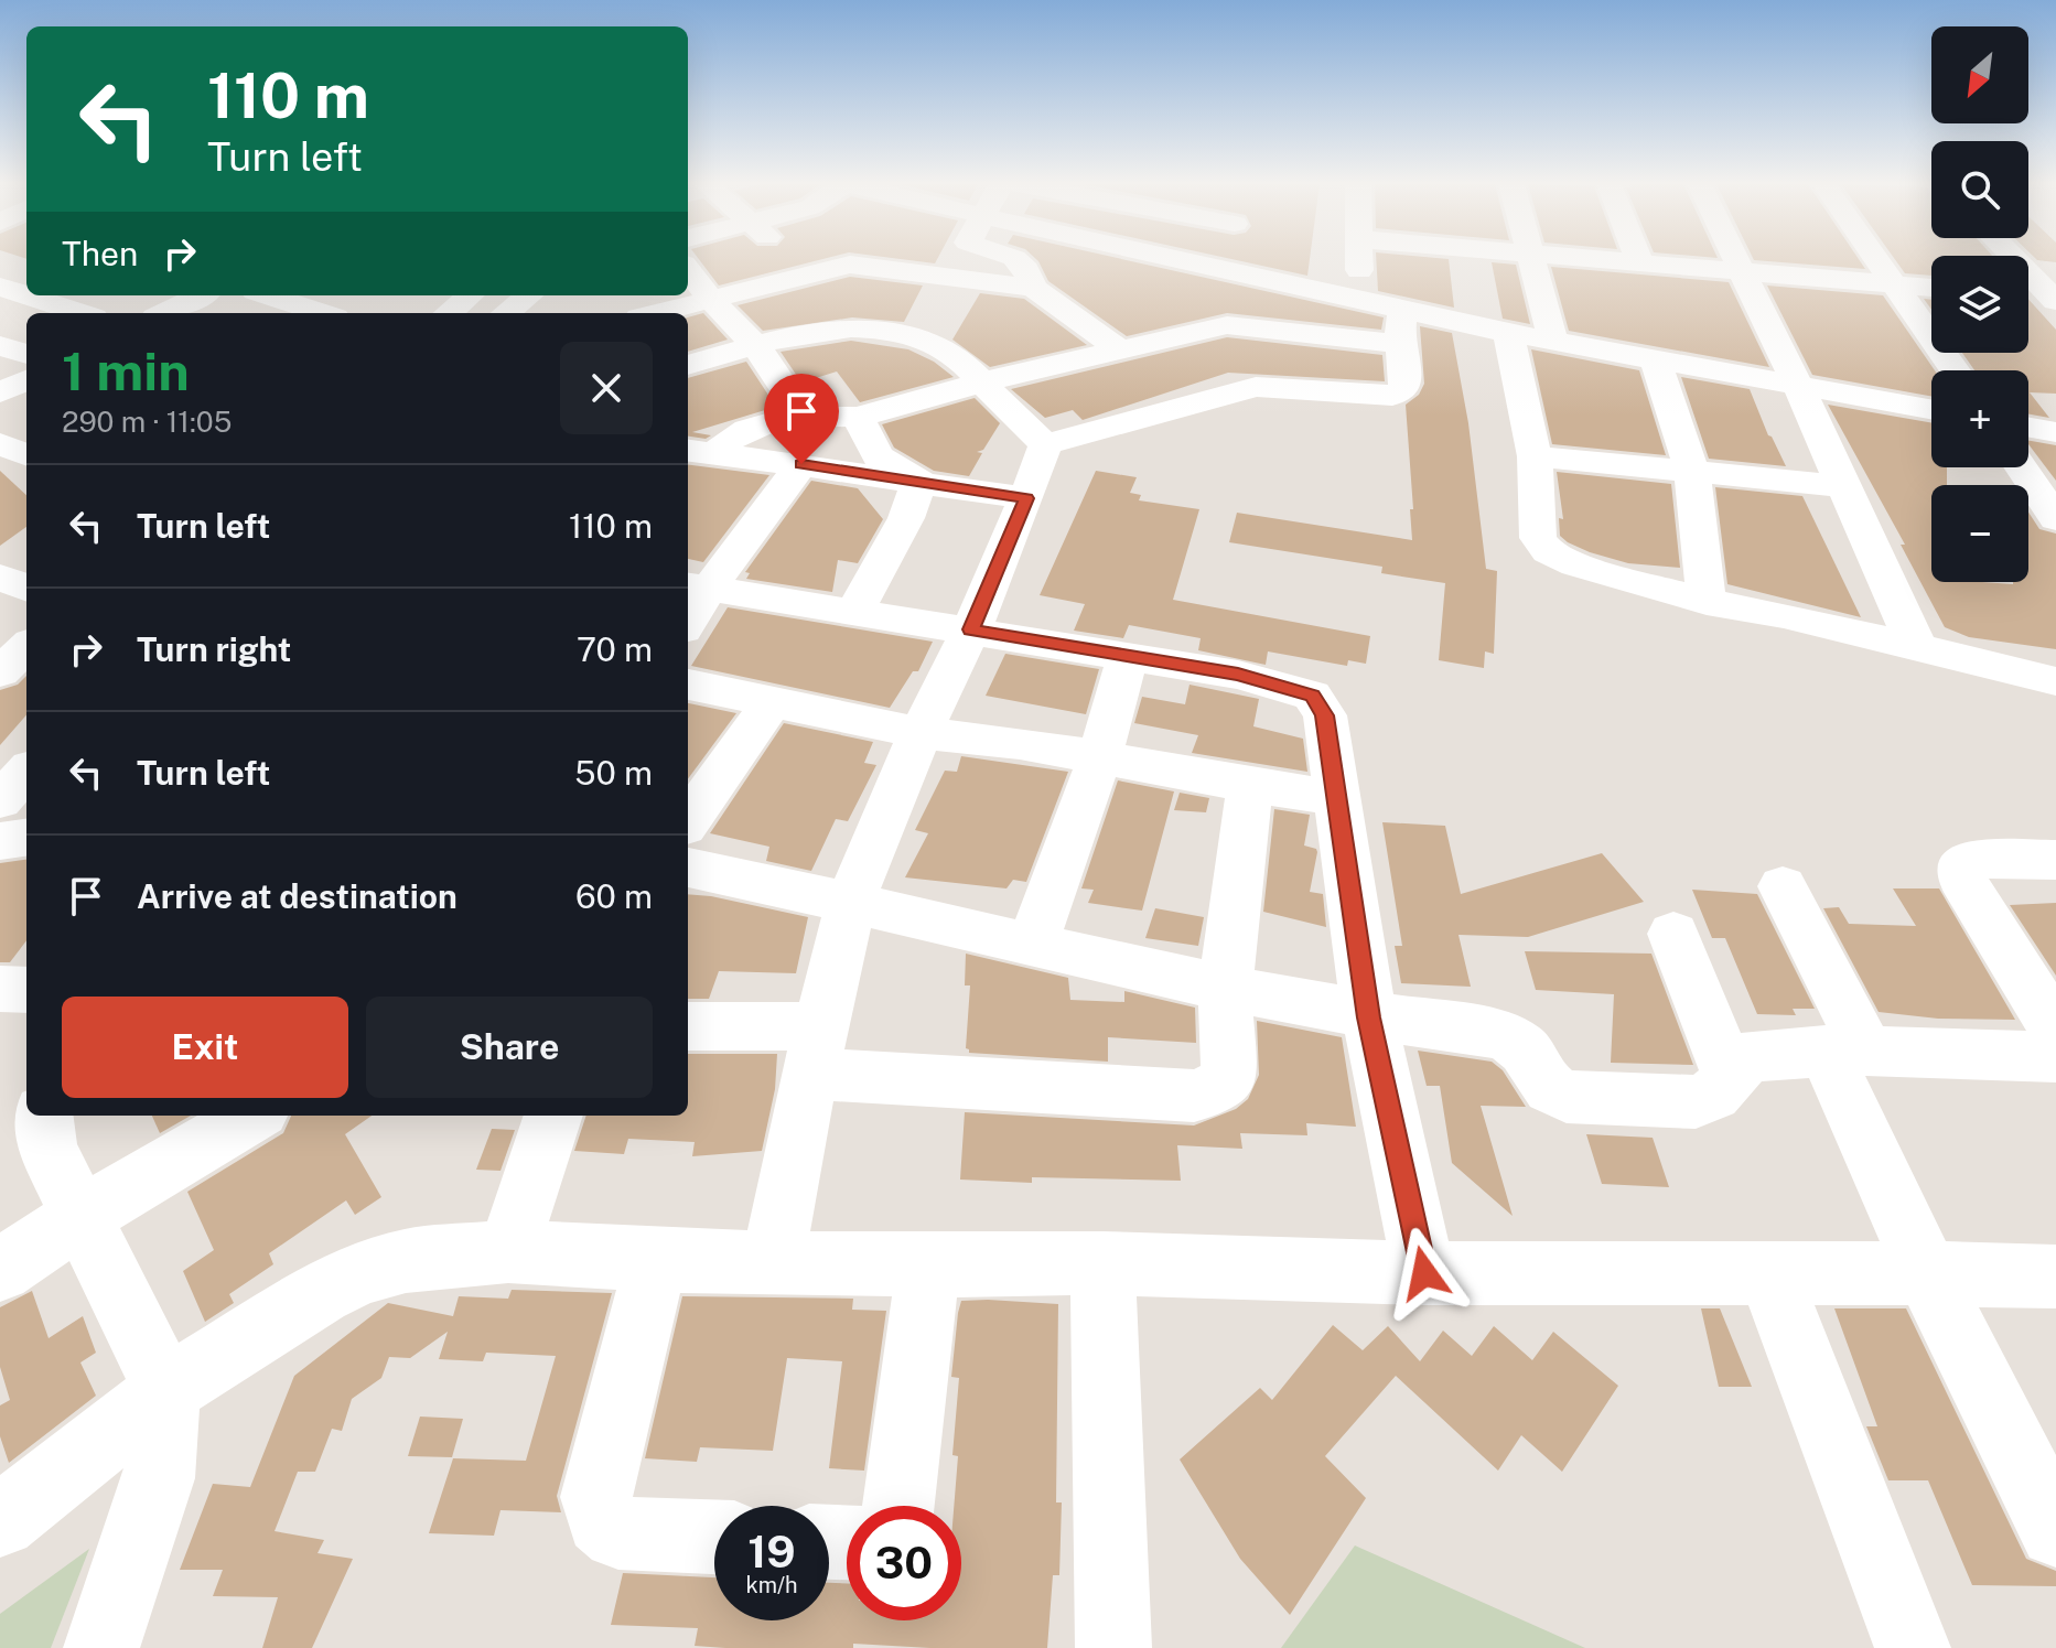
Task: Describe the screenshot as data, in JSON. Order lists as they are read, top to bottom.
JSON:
{
  "north": "bottom left",
  "page": {
    "map_buttons": ["+", "−"],
    "turn": ["110 m", "Turn left"],
    "then": "Then",
    "heading": ["1 min", "290 m · 11:05"],
    "list": [
      {
        "name": "Turn left",
        "value": "110 m"
      },
      {
        "name": "Turn right",
        "value": "70 m"
      },
      {
        "name": "Turn left",
        "value": "50 m"
      },
      {
        "name": "Arrive at destination",
        "value": "60 m"
      }
    ],
    "buttons": ["Exit", "Share"],
    "speed": "19 km/h",
    "limit": "30"
  }
}
